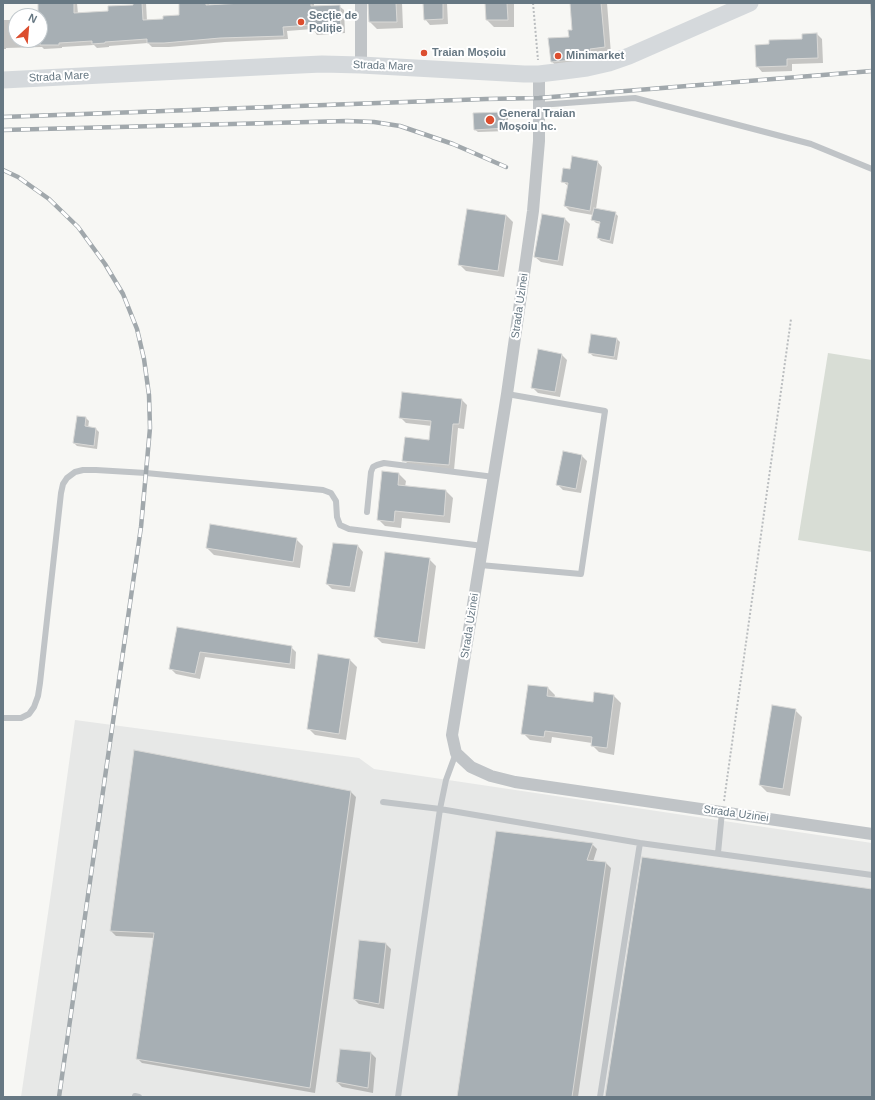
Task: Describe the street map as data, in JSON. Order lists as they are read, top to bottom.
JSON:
{
  "streets": {
    "main road": ["Strada Mare"],
    "street": ["Strada Uzinei"]
  },
  "crossings": [
    ["Strada Mare", "Strada Uzinei"]
  ],
  "places": [
    "Secție de Poliție",
    "Traian Moșoiu",
    "Minimarket",
    "General Traian Moșoiu hc."
  ],
  "north": "top right"
}
